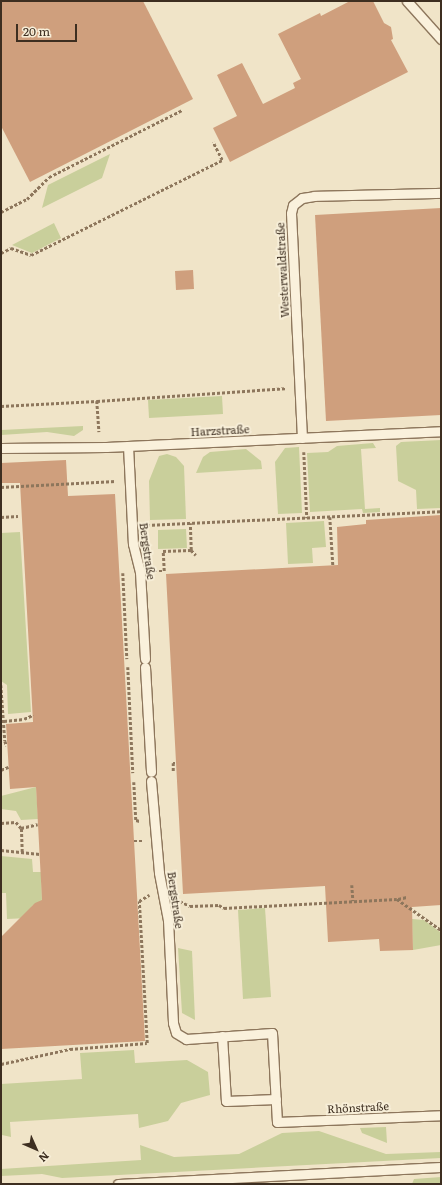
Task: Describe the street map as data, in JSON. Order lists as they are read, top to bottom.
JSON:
{
  "streets": {
    "lane": [
      "Westerwaldstraße",
      "Harzstraße",
      "Bergstraße",
      "Rhönstraße"
    ]
  },
  "crossings": [
    ["Westerwaldstraße", "Harzstraße"],
    ["Harzstraße", "Bergstraße"]
  ],
  "scale_bar": "20 m",
  "north": "bottom right"
}
